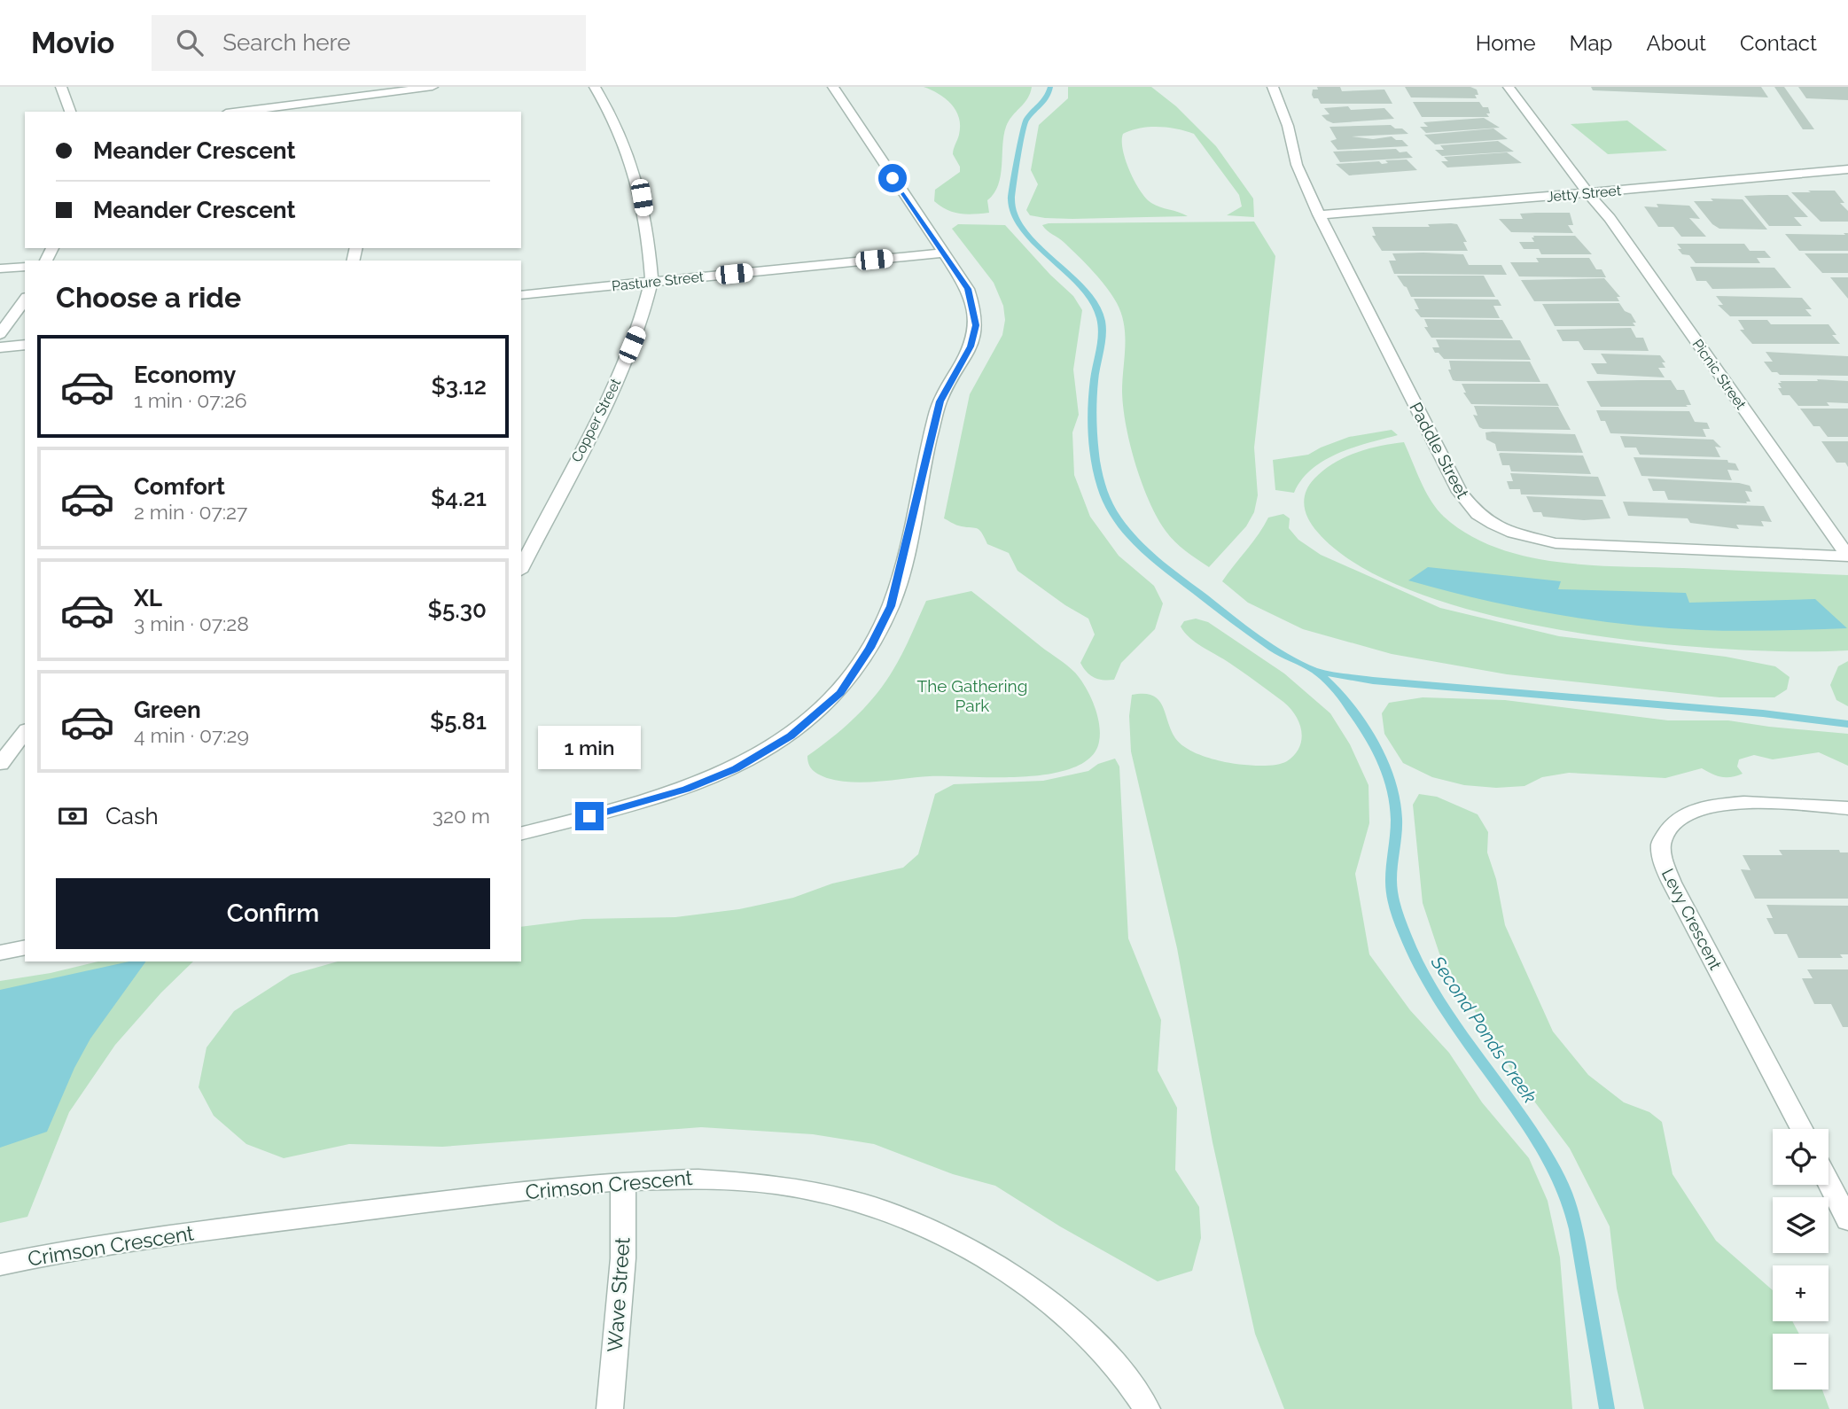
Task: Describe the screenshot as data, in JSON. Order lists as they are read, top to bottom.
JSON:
{
  "streets": {
    "street": [
      "Jetty Street",
      "Pasture Street",
      "Picnic Street",
      "Copper Street",
      "Paddle Street",
      "Levy Crescent",
      "Crimson Crescent",
      "Wave Street"
    ]
  },
  "crossings": [
    ["Jetty Street", "Picnic Street"],
    ["Jetty Street", "Paddle Street"],
    ["Pasture Street", "Copper Street"],
    ["Picnic Street", "Paddle Street"],
    ["Crimson Crescent", "Wave Street"]
  ],
  "water": ["Second Ponds Creek"],
  "parks": ["The Gathering Park"],
  "page": {
    "header": "Movio",
    "search": "Search here",
    "nav": [
      "Home",
      "Map",
      "About",
      "Contact"
    ],
    "banner": ["Meander Crescent", "Meander Crescent"],
    "heading": "Choose a ride",
    "list": [
      {
        "name": "Economy",
        "note": "1 min · 07:26",
        "value": "$3.12"
      },
      {
        "name": "Comfort",
        "note": "2 min · 07:27",
        "value": "$4.21"
      },
      {
        "name": "XL",
        "note": "3 min · 07:28",
        "value": "$5.30"
      },
      {
        "name": "Green",
        "note": "4 min · 07:29",
        "value": "$5.81"
      }
    ],
    "bubble": "1 min",
    "pay": ["Cash", "320 m"],
    "buttons": "Confirm",
    "map_buttons": ["+", "−"]
  }
}
